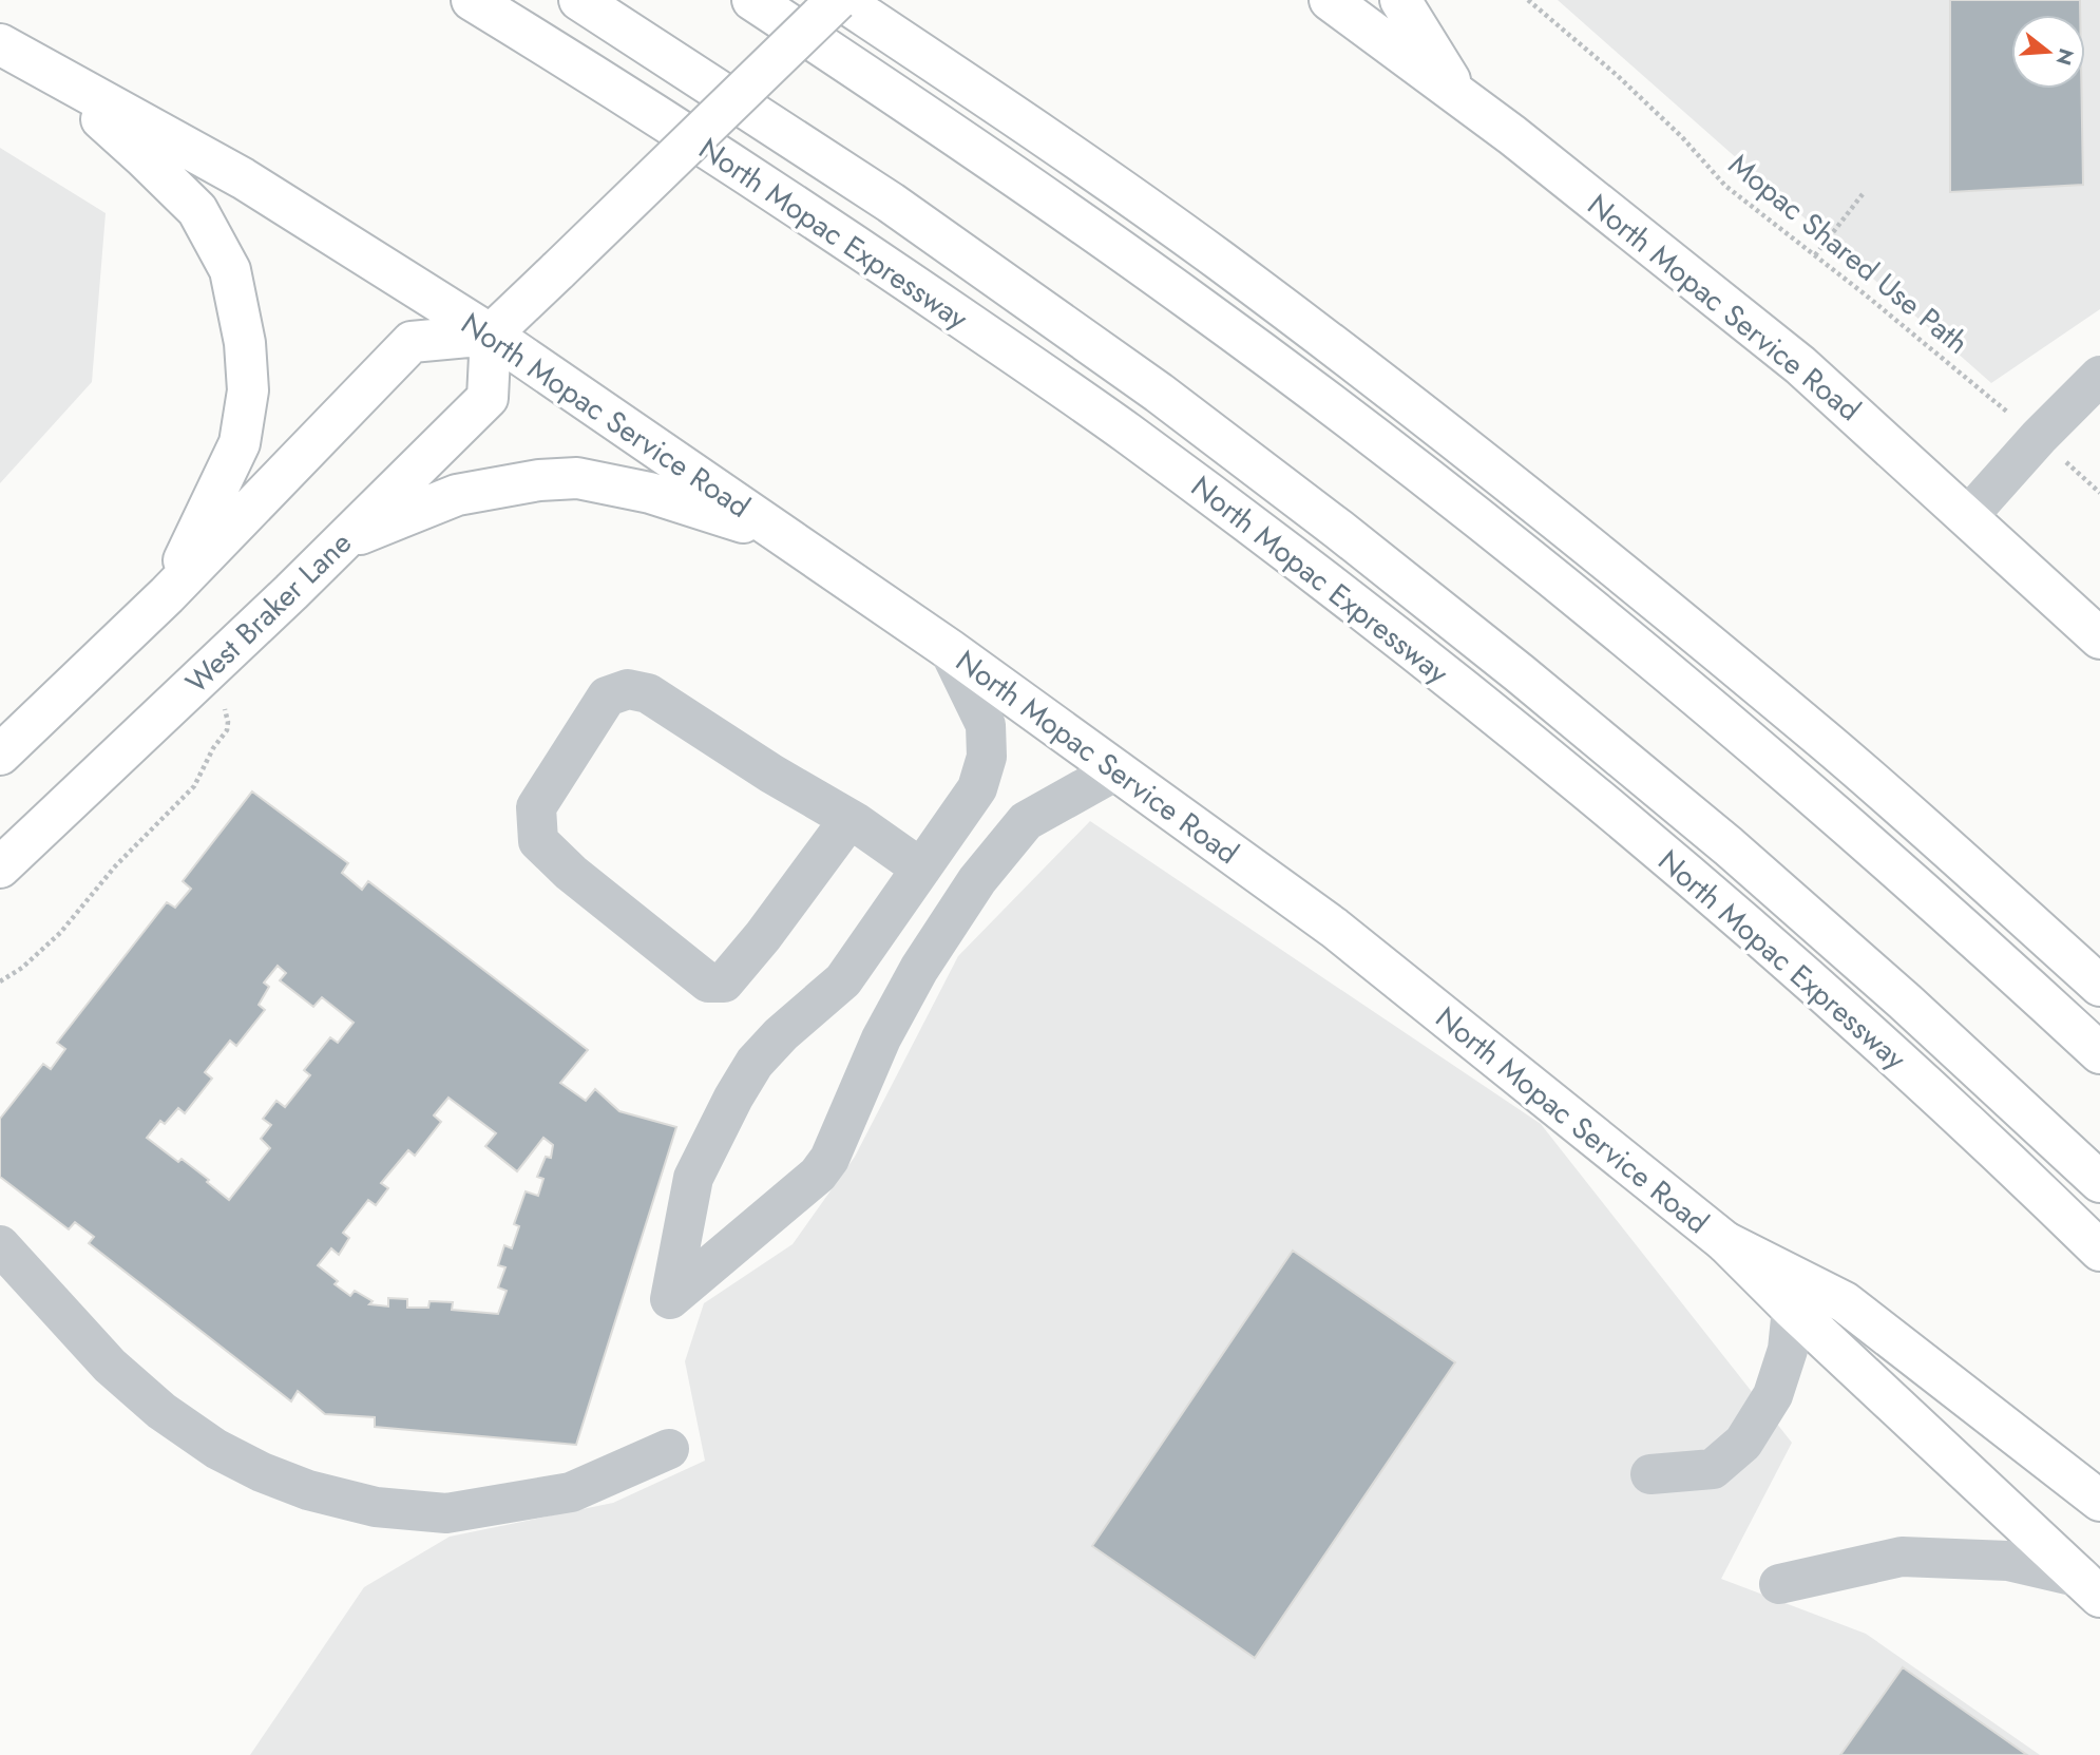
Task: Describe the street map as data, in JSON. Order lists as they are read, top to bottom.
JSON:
{
  "streets": {
    "main road": ["North Mopac Expressway", "North Mopac Service Road", "West Braker Lane"],
    "path": ["Mopac Shared Use Path"]
  },
  "crossings": [
    ["North Mopac Service Road", "West Braker Lane"]
  ],
  "north": "right"
}
